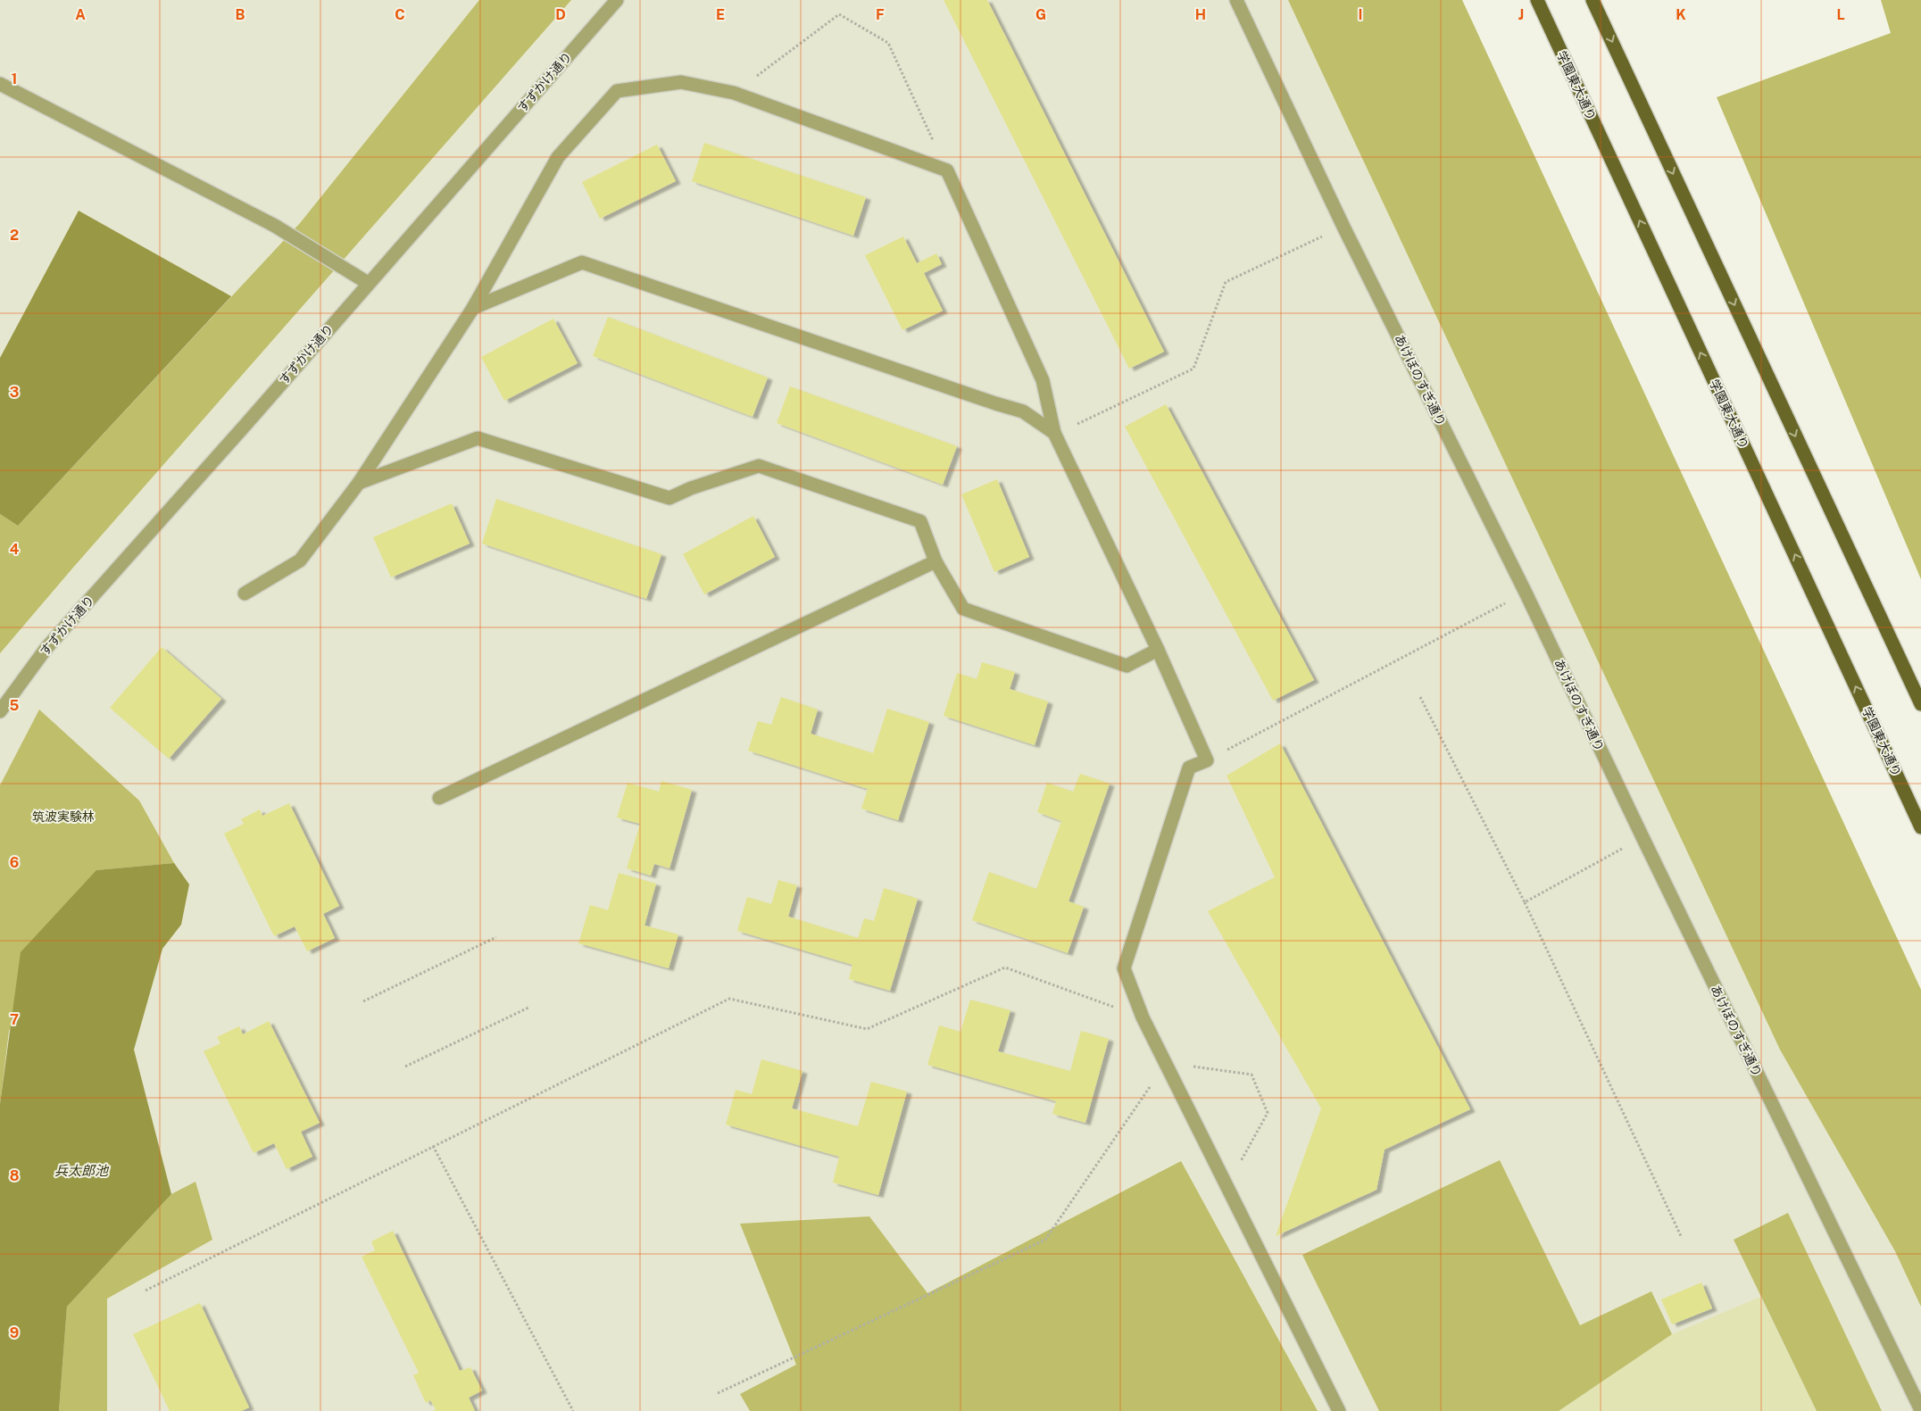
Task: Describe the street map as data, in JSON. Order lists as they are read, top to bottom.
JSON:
{
  "streets": {
    "main road": ["学園東大通り"],
    "street": ["すずかけ通り", "あけぼのすぎ通り"]
  },
  "water": ["兵太郎池"],
  "parks": ["筑波実験林"],
  "grid": {
    "columns": [
      "A",
      "B",
      "C",
      "D",
      "E",
      "F",
      "G",
      "H",
      "I",
      "J",
      "K",
      "L"
    ],
    "rows": [
      "1",
      "2",
      "3",
      "4",
      "5",
      "6",
      "7",
      "8",
      "9"
    ]
  }
}
